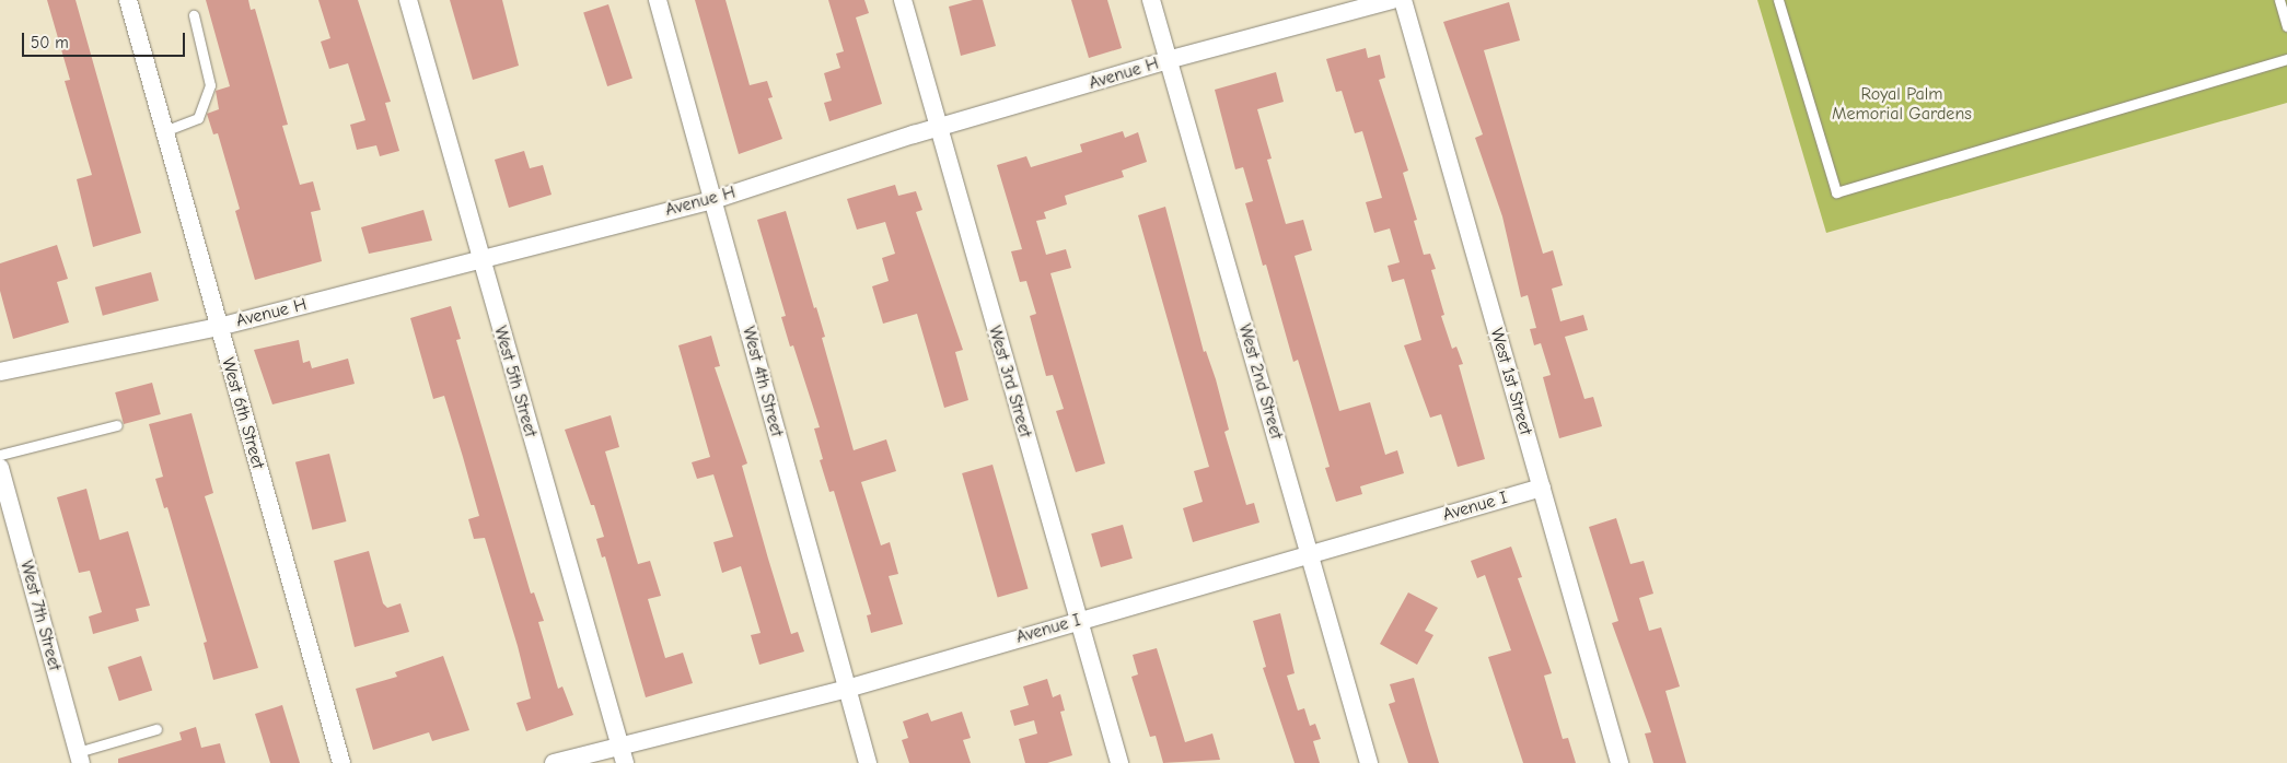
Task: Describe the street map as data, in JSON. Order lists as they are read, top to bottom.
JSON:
{
  "streets": {
    "street": [
      "Avenue H",
      "West 5th Street",
      "West 4th Street",
      "West 3rd Street",
      "West 2nd Street",
      "West 1st Street",
      "West 6th Street",
      "Avenue I",
      "West 7th Street"
    ]
  },
  "crossings": [
    ["Avenue H", "West 5th Street"],
    ["Avenue H", "West 4th Street"],
    ["Avenue H", "West 3rd Street"],
    ["Avenue H", "West 2nd Street"],
    ["Avenue H", "West 6th Street"],
    ["West 5th Street", "Avenue I"],
    ["West 4th Street", "Avenue I"],
    ["West 3rd Street", "Avenue I"],
    ["West 2nd Street", "Avenue I"],
    ["West 1st Street", "Avenue I"]
  ],
  "parks": ["Royal Palm Memorial Gardens"],
  "scale_bar": "50 m"
}
